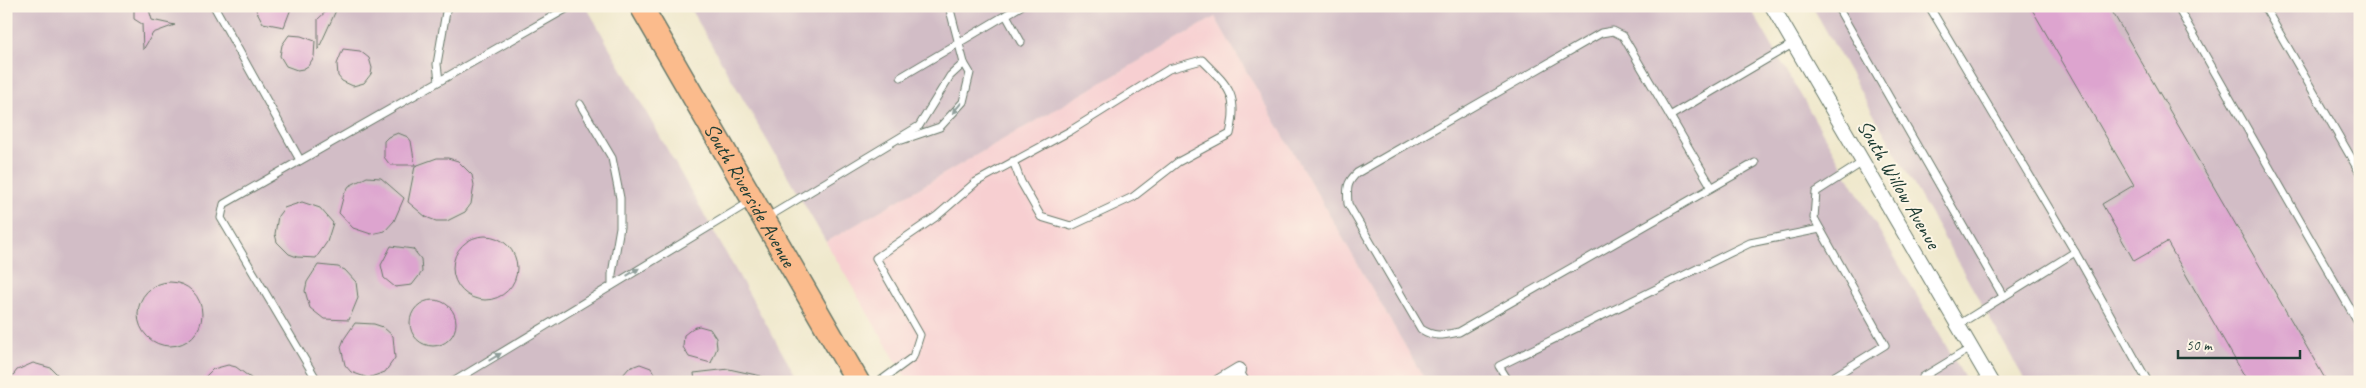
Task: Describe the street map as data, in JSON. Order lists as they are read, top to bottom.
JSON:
{
  "streets": {
    "main road": ["South Riverside Avenue"],
    "street": ["South Willow Avenue"]
  },
  "scale_bar": "50 m"
}
